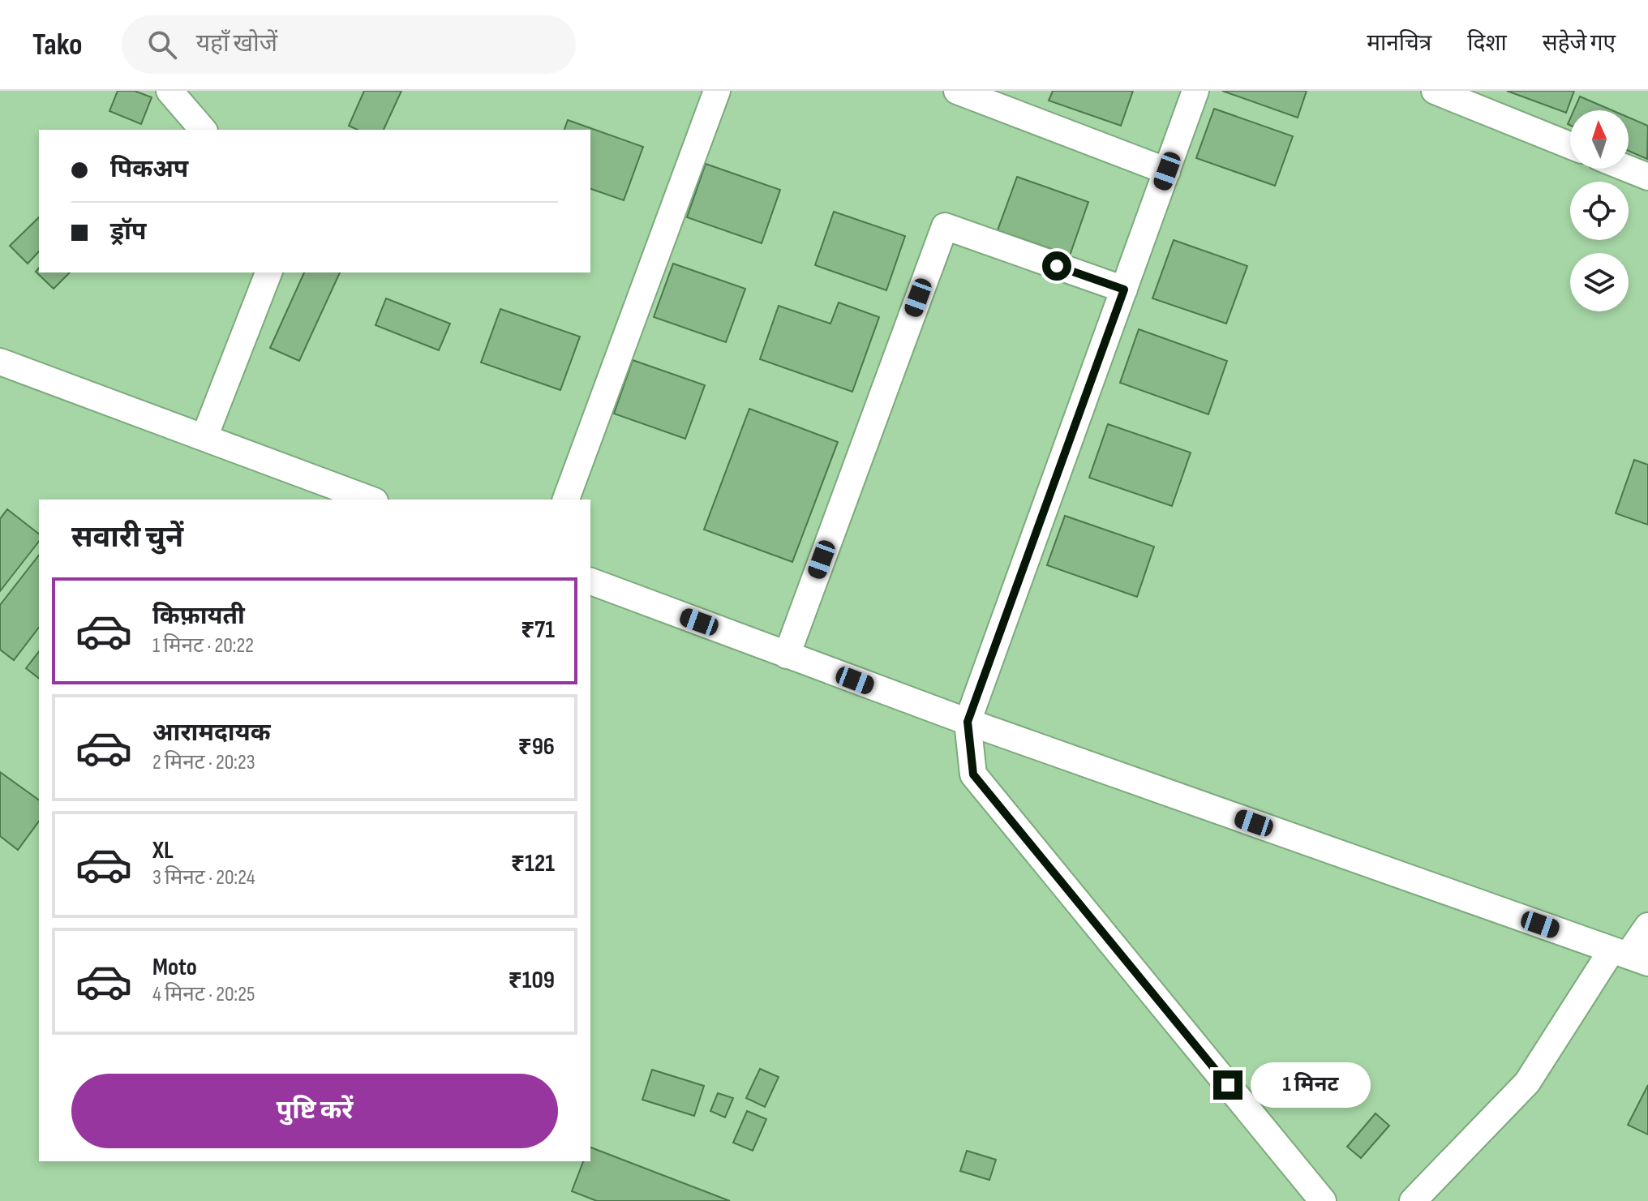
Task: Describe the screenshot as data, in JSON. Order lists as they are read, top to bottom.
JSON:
{
  "north": "top",
  "page": {
    "header": "Tako",
    "search": "यहाँ खोजें",
    "nav": ["मानचित्र", "दिशा", "सहेजे गए"],
    "banner": ["पिकअप", "ड्रॉप"],
    "heading": "सवारी चुनें",
    "list": [
      {
        "name": "किफ़ायती",
        "note": "1 मिनट · 20:22",
        "value": "₹71"
      },
      {
        "name": "आरामदायक",
        "note": "2 मिनट · 20:23",
        "value": "₹96"
      },
      {
        "name": "XL",
        "note": "3 मिनट · 20:24",
        "value": "₹121"
      },
      {
        "name": "Moto",
        "note": "4 मिनट · 20:25",
        "value": "₹109"
      }
    ],
    "buttons": "पुष्टि करें",
    "bubble": "1 मिनट"
  }
}
